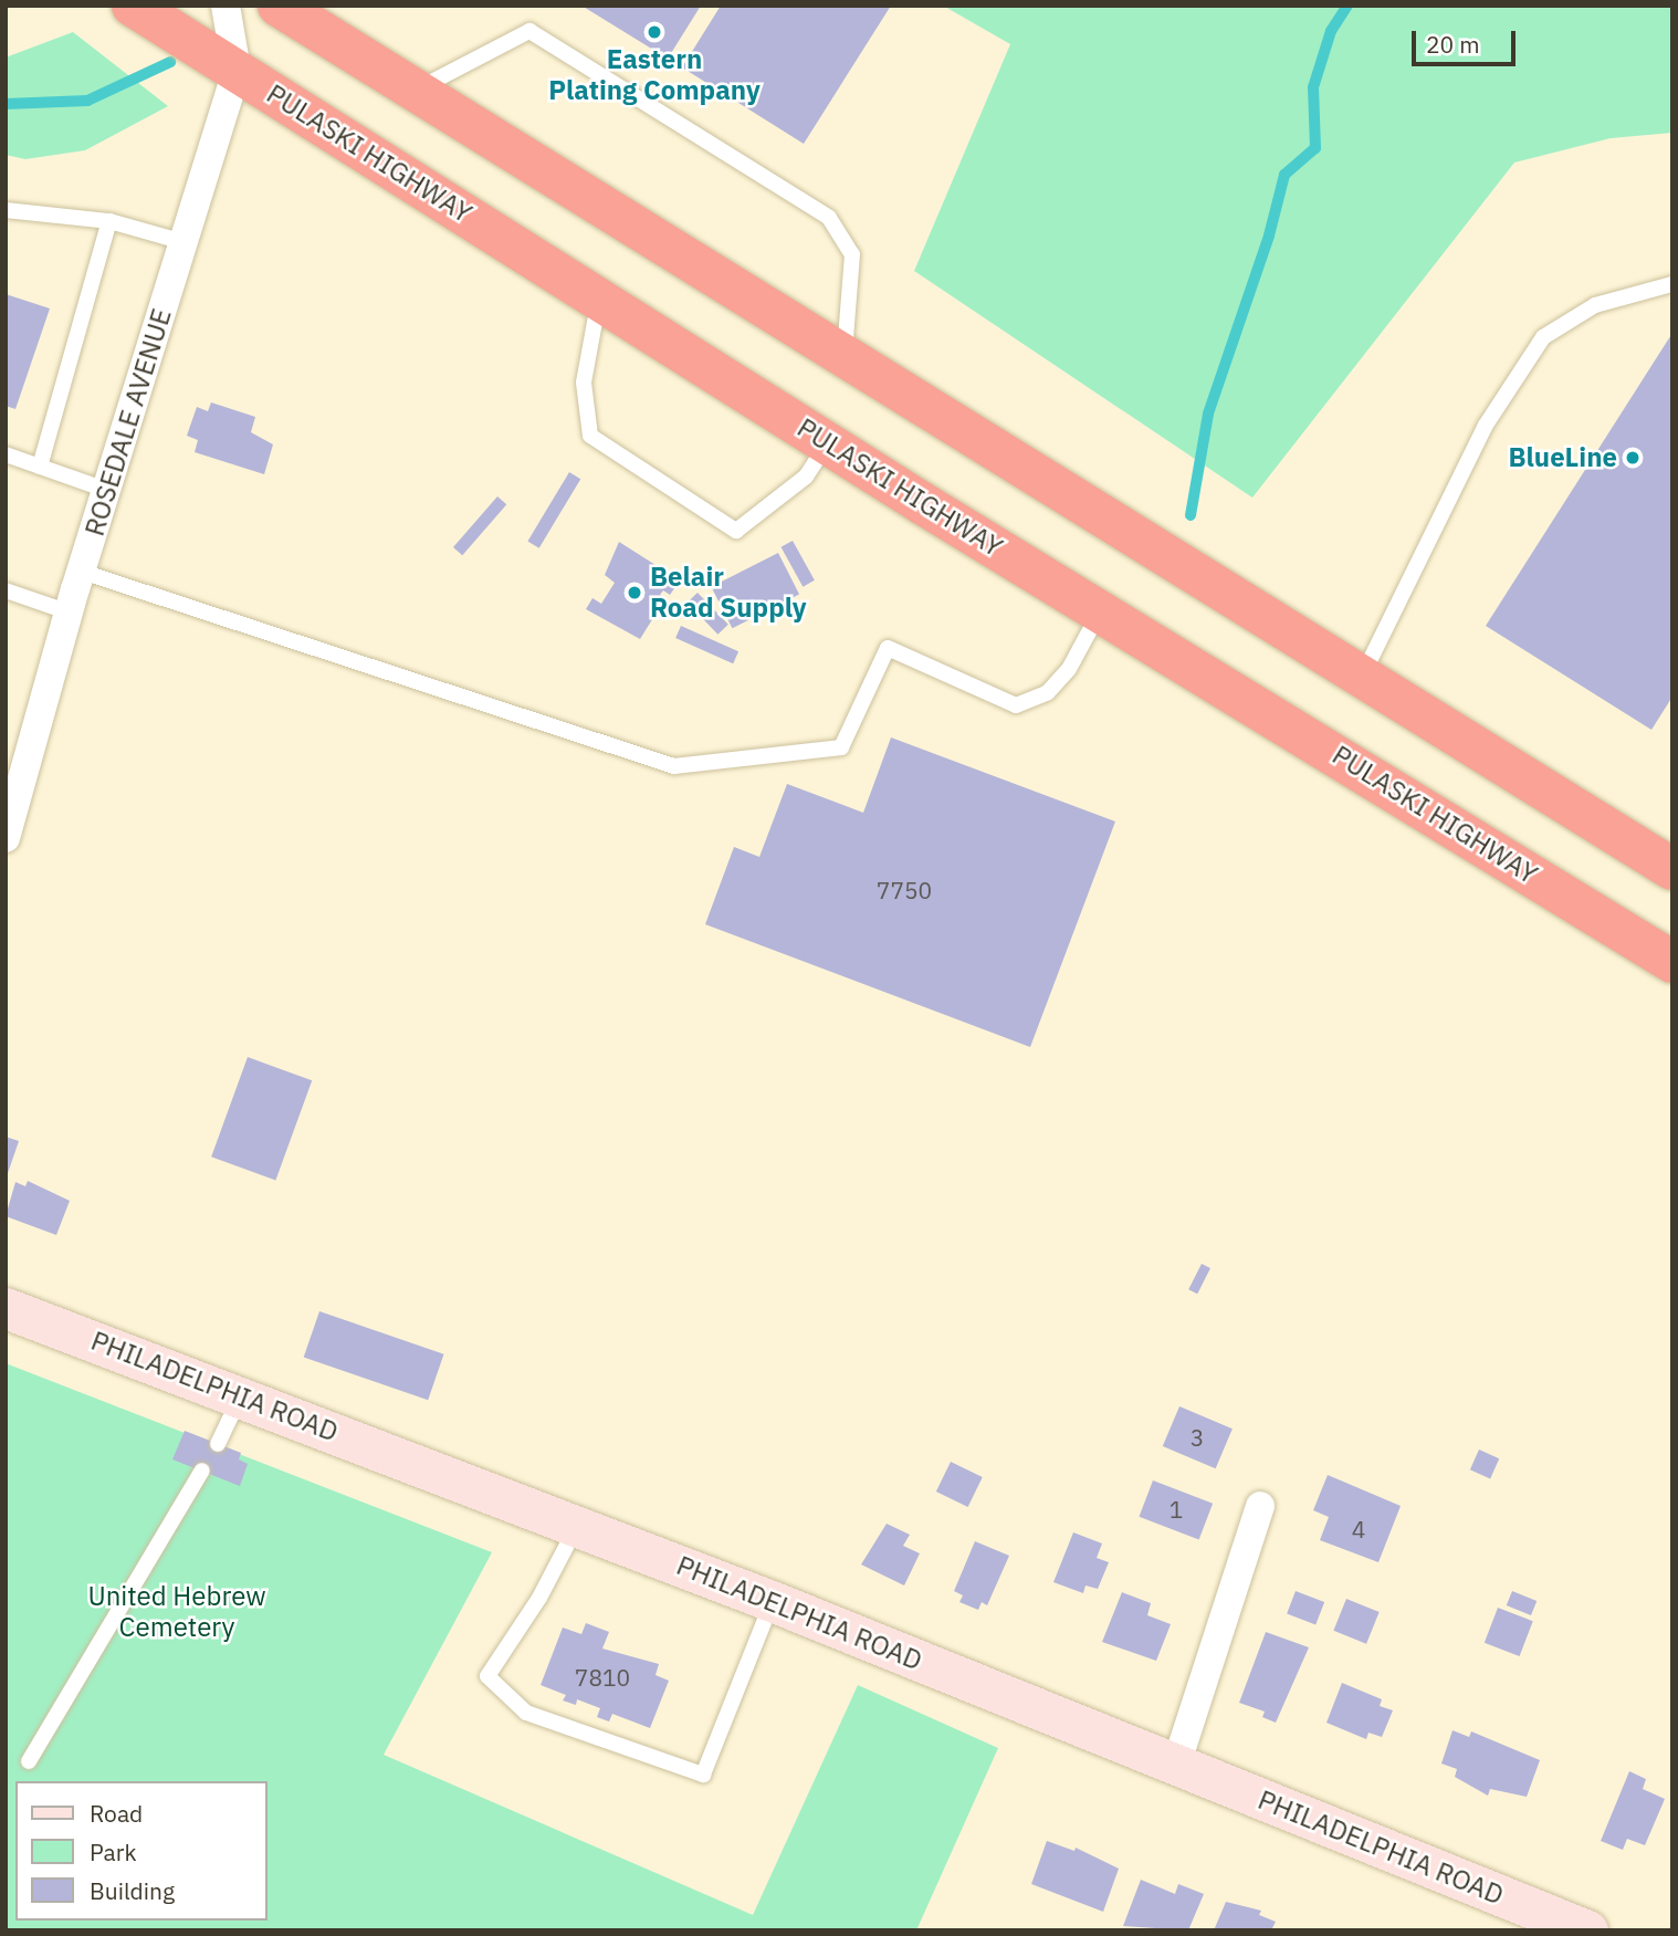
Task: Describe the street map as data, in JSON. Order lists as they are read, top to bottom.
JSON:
{
  "streets": {
    "highway": ["PULASKI HIGHWAY"],
    "main road": ["PHILADELPHIA ROAD"],
    "street": ["ROSEDALE AVENUE"]
  },
  "crossings": [
    ["PULASKI HIGHWAY", "ROSEDALE AVENUE"]
  ],
  "parks": ["United Hebrew Cemetery"],
  "places": ["Eastern Plating Company", "BlueLine", "Belair Road Supply"],
  "house_numbers": [
    "7750",
    "3",
    "1",
    "4",
    "7810"
  ],
  "legend": ["Road", "Park", "Building"],
  "scale_bar": "20 m"
}
